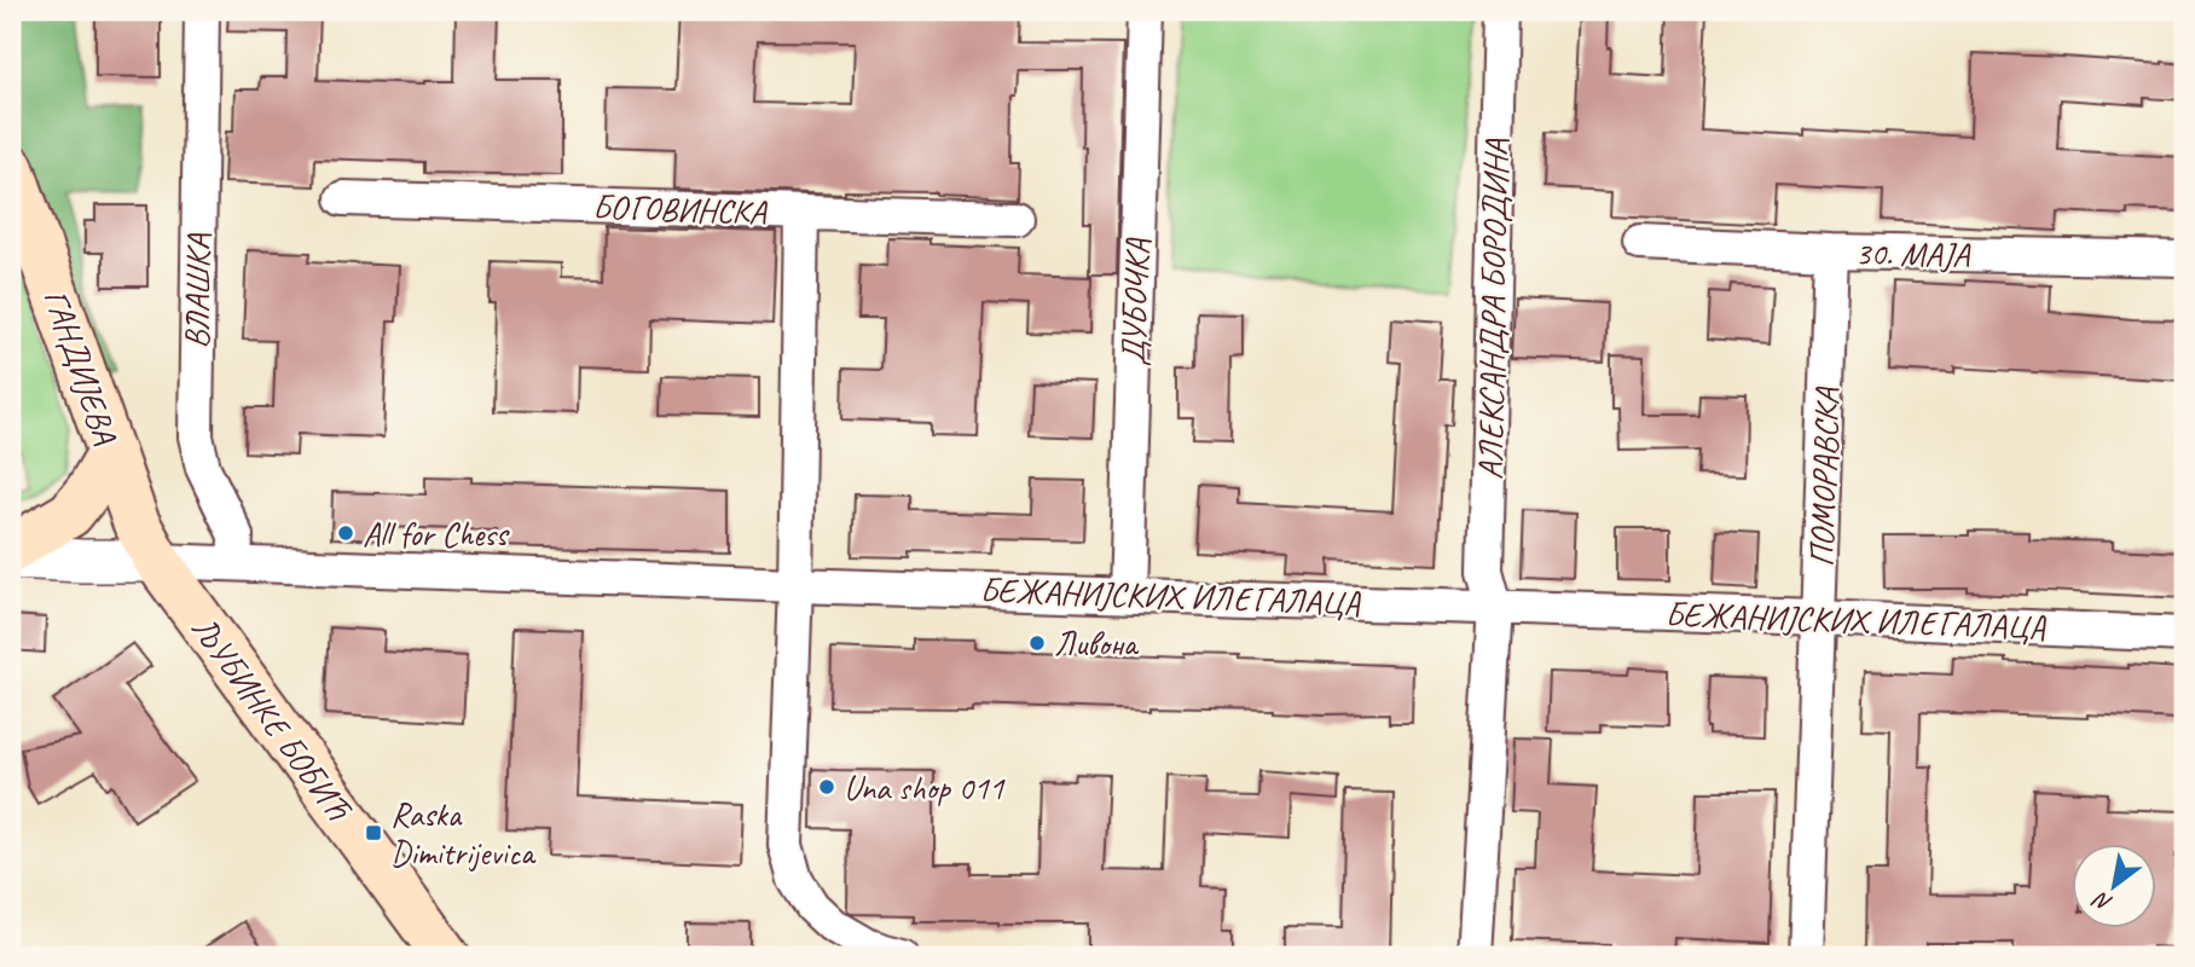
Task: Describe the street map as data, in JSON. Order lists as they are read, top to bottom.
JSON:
{
  "streets": {
    "main road": ["ГАНДИЈЕВА", "ЉУБИНКЕ БОБИЋ"],
    "street": [
      "БОГОВИНСКА",
      "30. МАЈА",
      "ВЛАШКА",
      "ДУБОЧКА",
      "АЛЕКСАНДРА БОРОДИНА",
      "ПОМОРАВСКА",
      "БЕЖАНИЈСКИХ ИЛЕГАЛАЦА"
    ]
  },
  "crossings": [
    ["30. МАЈА", "ПОМОРАВСКА"],
    ["ВЛАШКА", "БЕЖАНИЈСКИХ ИЛЕГАЛАЦА"],
    ["ДУБОЧКА", "БЕЖАНИЈСКИХ ИЛЕГАЛАЦА"],
    ["АЛЕКСАНДРА БОРОДИНА", "БЕЖАНИЈСКИХ ИЛЕГАЛАЦА"],
    ["ГАНДИЈЕВА", "БЕЖАНИЈСКИХ ИЛЕГАЛАЦА"],
    ["ГАНДИЈЕВА", "ЉУБИНКЕ БОБИЋ"],
    ["ПОМОРАВСКА", "БЕЖАНИЈСКИХ ИЛЕГАЛАЦА"],
    ["БЕЖАНИЈСКИХ ИЛЕГАЛАЦА", "ЉУБИНКЕ БОБИЋ"]
  ],
  "places": {
    "other": ["All for Chess", "Ливона", "Una shop 011"],
    "transit": ["Raska Dimitrijevica"]
  },
  "north": "bottom left"
}
